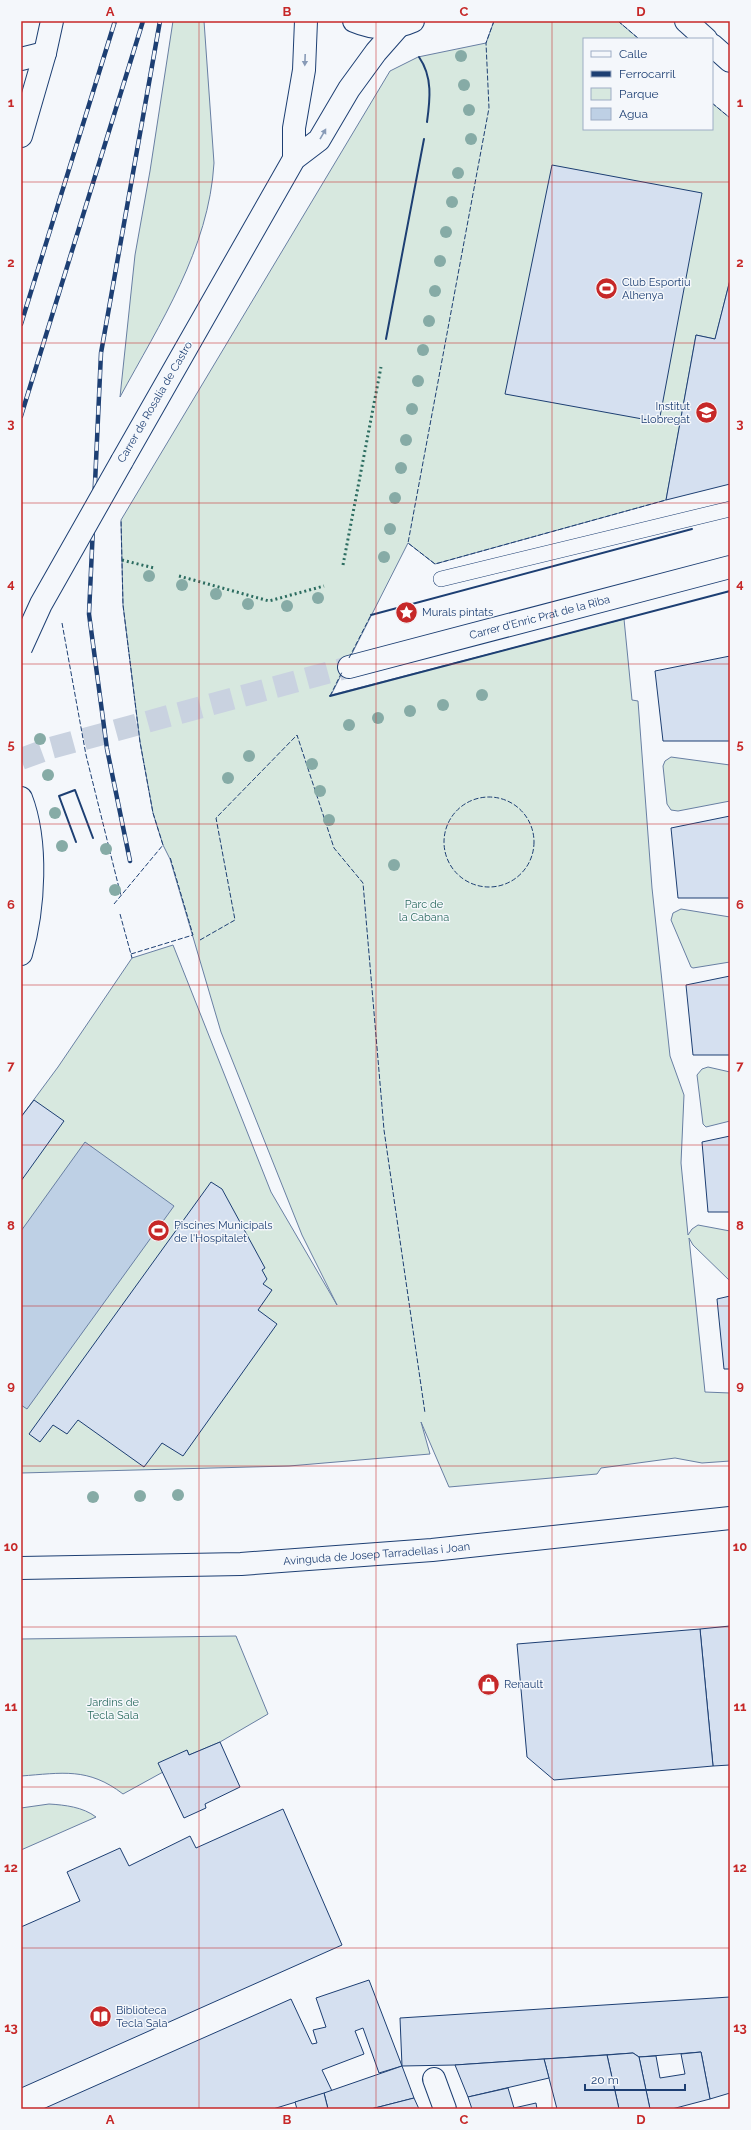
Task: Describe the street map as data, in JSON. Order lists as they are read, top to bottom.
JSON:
{
  "streets": {
    "street": ["Carrer de Rosalía de Castro", "Carrer d'Enric Prat de la Riba", "Avinguda de Josep Tarradellas i Joan"]
  },
  "parks": ["Parc de la Cabana", "Jardins de Tecla Sala"],
  "places": {
    "sports": ["Club Esportiu Alhenya", "Piscines Municipals de l'Hospitalet"],
    "school or university": ["Institut Llobregat"],
    "place": ["Murals pintats"],
    "shop": ["Renault"],
    "library": ["Biblioteca Tecla Sala"]
  },
  "legend": [
    "Calle",
    "Ferrocarril",
    "Parque",
    "Agua"
  ],
  "scale_bar": "20 m",
  "grid": {
    "columns": [
      "A",
      "B",
      "C",
      "D"
    ],
    "rows": [
      "1",
      "2",
      "3",
      "4",
      "5",
      "6",
      "7",
      "8",
      "9",
      "10",
      "11",
      "12",
      "13"
    ]
  }
}
